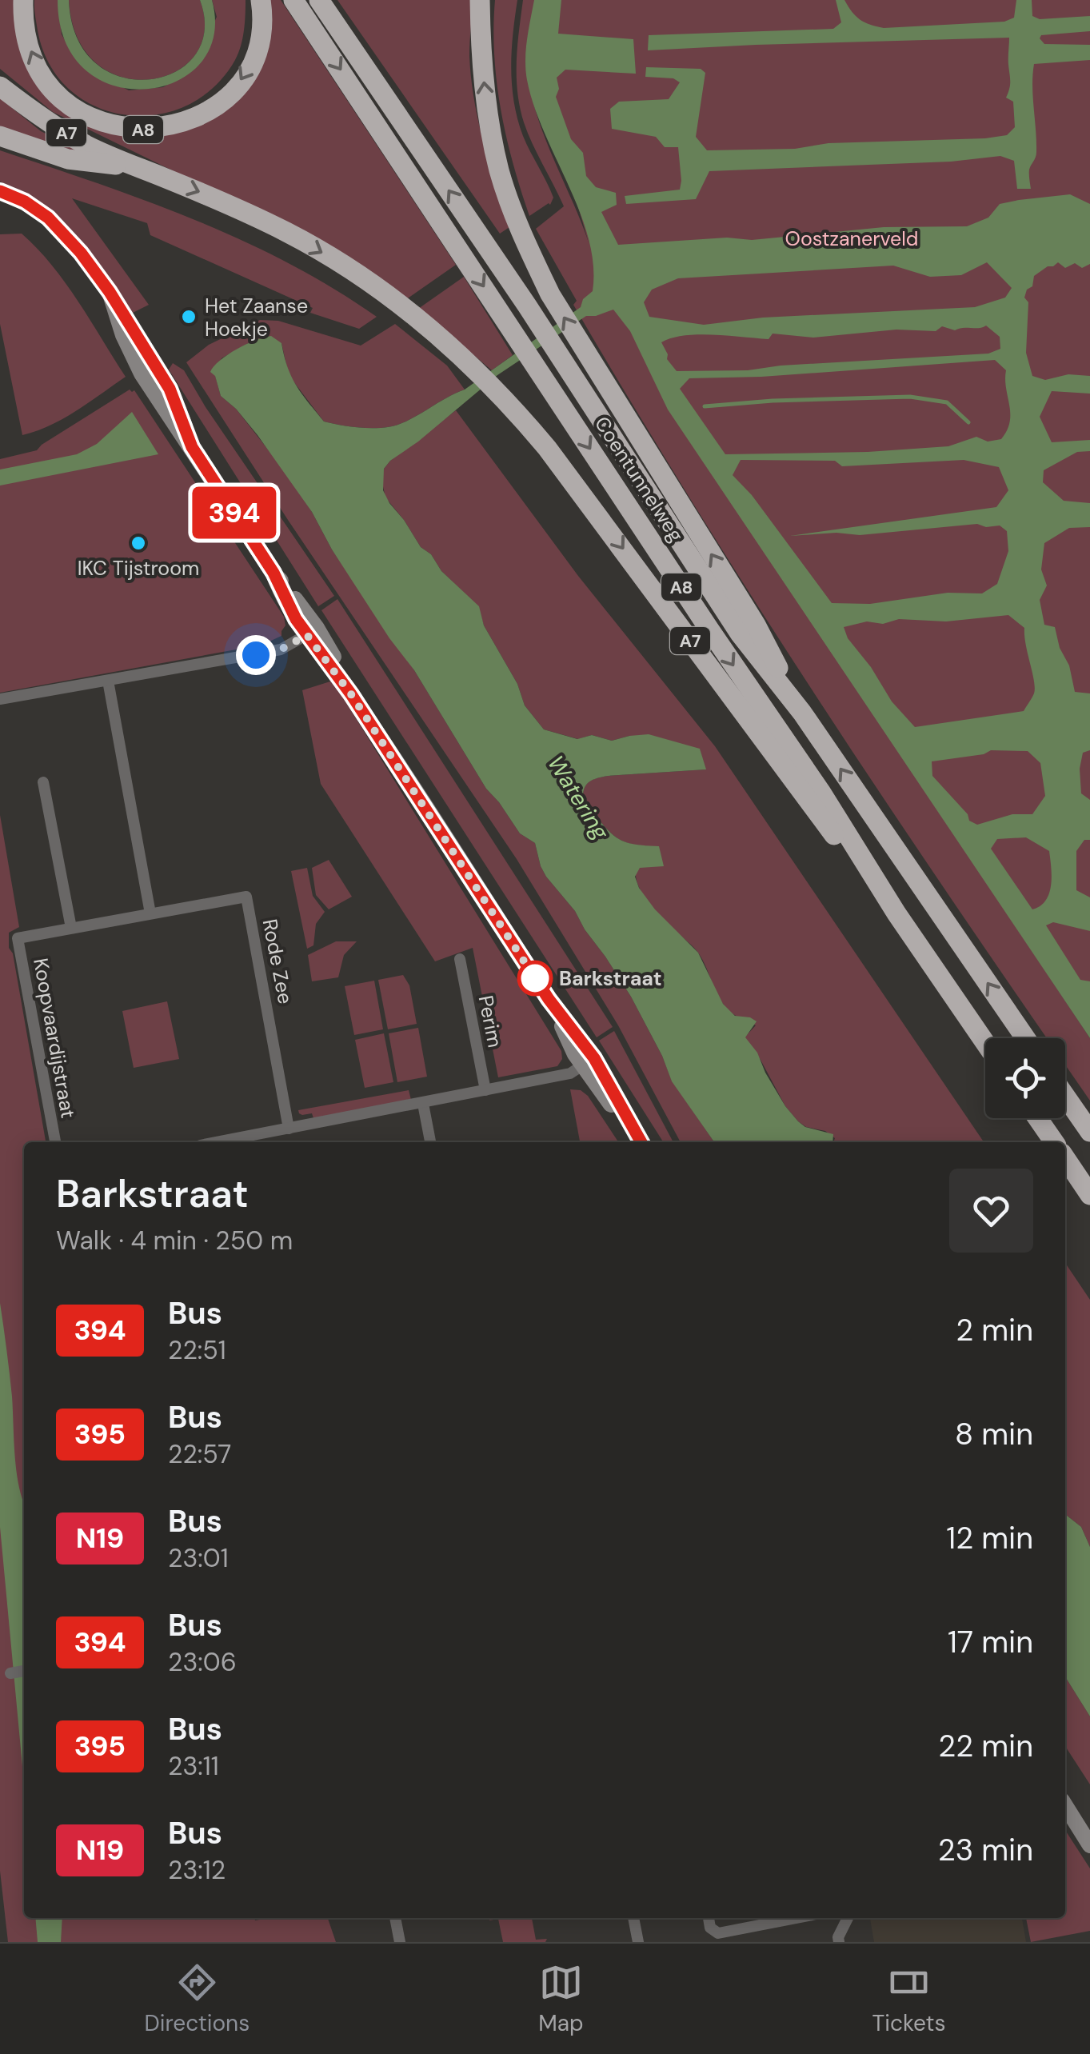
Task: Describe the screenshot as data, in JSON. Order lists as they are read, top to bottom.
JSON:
{
  "streets": {
    "highway": ["A8", "A7", "Coentunnelweg"],
    "street": ["Rode Zee", "Perim", "Koopvaardijstraat"]
  },
  "crossings": [
    ["A8", "Coentunnelweg"],
    ["A7", "Coentunnelweg"],
    ["Rode Zee", "Koopvaardijstraat"]
  ],
  "water": ["Watering"],
  "parks": ["Oostzanerveld"],
  "places": ["Het Zaanse Hoekje", "IKC Tijstroom", "Barkstraat"],
  "lines": ["bus line 394"],
  "page": {
    "on_map": "394",
    "heading": ["Barkstraat", "Walk · 4 min · 250 m"],
    "list": [
      {
        "mark": "394",
        "name": "Bus",
        "note": "22:51",
        "value": "2 min"
      },
      {
        "mark": "395",
        "name": "Bus",
        "note": "22:57",
        "value": "8 min"
      },
      {
        "mark": "N19",
        "name": "Bus",
        "note": "23:01",
        "value": "12 min"
      },
      {
        "mark": "394",
        "name": "Bus",
        "note": "23:06",
        "value": "17 min"
      },
      {
        "mark": "395",
        "name": "Bus",
        "note": "23:11",
        "value": "22 min"
      },
      {
        "mark": "N19",
        "name": "Bus",
        "note": "23:12",
        "value": "23 min"
      }
    ],
    "tabs": ["Directions", "Map", "Tickets"]
  }
}
